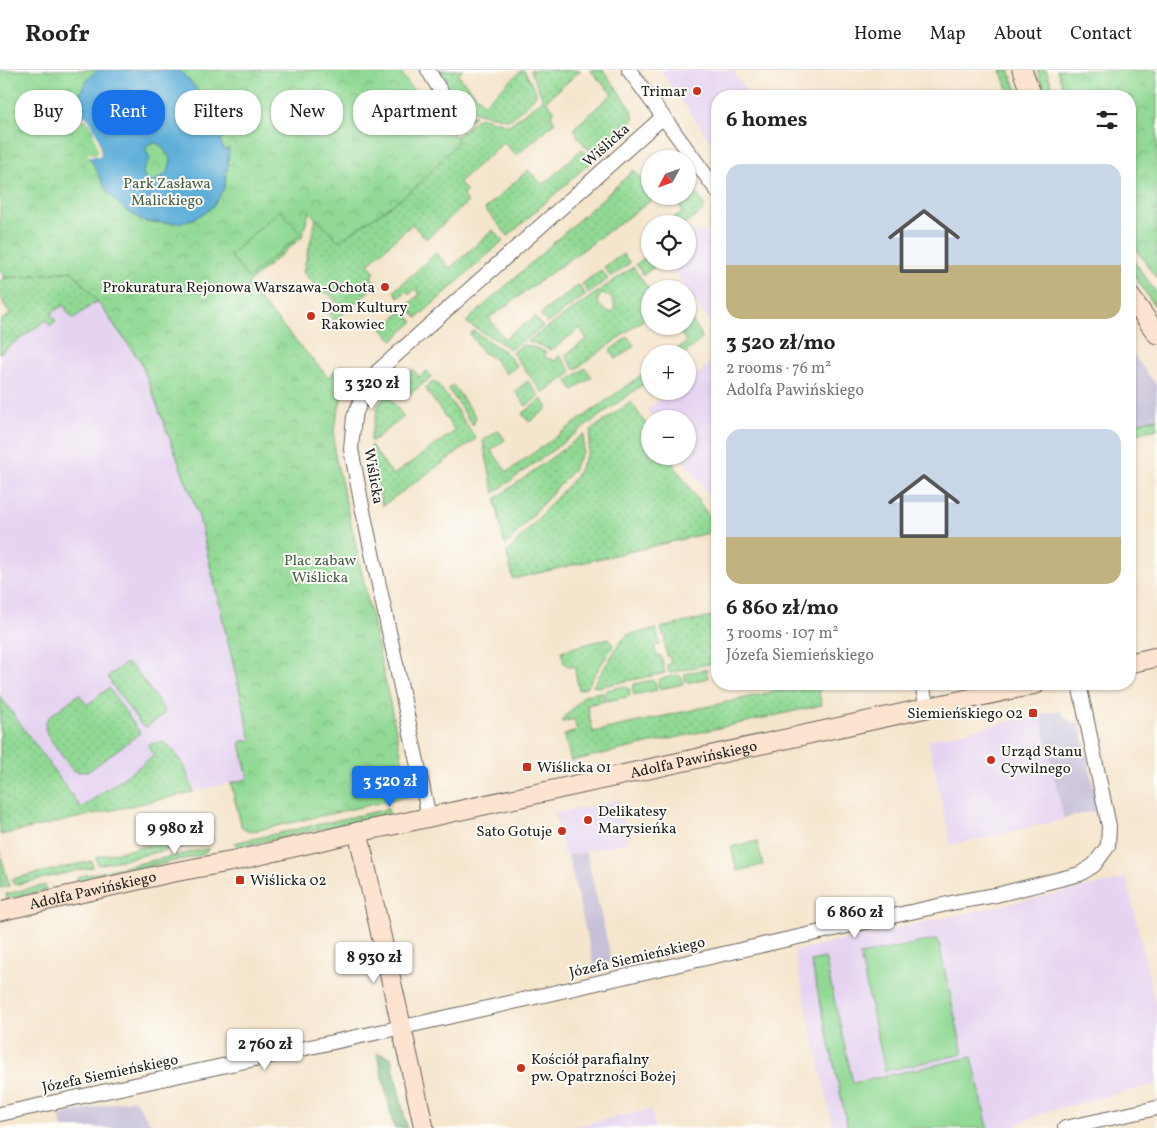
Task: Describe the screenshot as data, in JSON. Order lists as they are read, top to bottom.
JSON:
{
  "streets": {
    "street": ["Wiślicka", "Adolfa Pawińskiego", "Józefa Siemieńskiego"]
  },
  "crossings": [
    ["Wiślicka", "Adolfa Pawińskiego"]
  ],
  "parks": ["Park Zasława Malickiego", "Plac zabaw Wiślicka"],
  "places": {
    "other": [
      "Trimar",
      "Prokuratura Rejonowa Warszawa-Ochota",
      "Dom Kultury Rakowiec",
      "Urząd Stanu Cywilnego",
      "Delikatesy Marysieńka",
      "Sato Gotuje",
      "Kościół parafialny pw. Opatrzności Bożej"
    ],
    "transit": ["Siemieńskiego 02", "Wiślicka 01", "Wiślicka 02"]
  },
  "north": "bottom left",
  "page": {
    "header": "Roofr",
    "nav": [
      "Home",
      "Map",
      "About",
      "Contact"
    ],
    "chip": [
      "Buy",
      "Rent",
      "Filters",
      "New",
      "Apartment"
    ],
    "heading": "6 homes",
    "map_buttons": ["+", "−"],
    "list": [
      {
        "name": "3 520 zł/mo",
        "note": "2 rooms · 76 m² · Adolfa Pawińskiego"
      },
      {
        "name": "6 860 zł/mo",
        "note": "3 rooms · 107 m² · Józefa Siemieńskiego"
      }
    ],
    "price": [
      "3 320 zł",
      "3 520 zł",
      "9 980 zł",
      "6 860 zł",
      "8 930 zł",
      "2 760 zł"
    ]
  }
}
